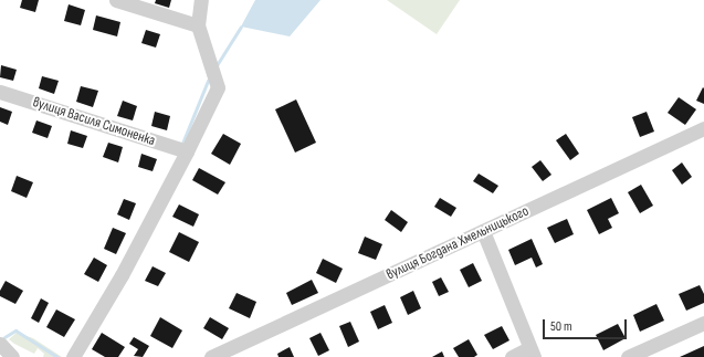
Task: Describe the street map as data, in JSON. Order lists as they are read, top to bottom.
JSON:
{
  "streets": {
    "street": ["вулиця Василя Симоненка", "вулиця Богдана Хмельницького"]
  },
  "scale_bar": "50 m"
}
